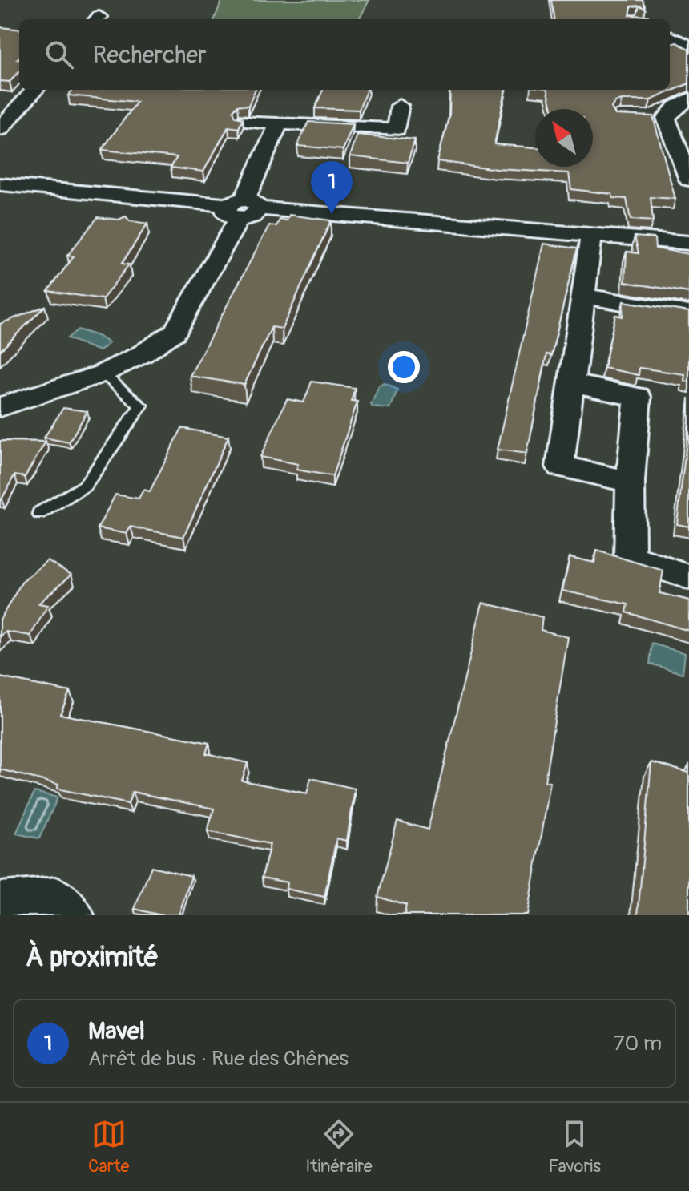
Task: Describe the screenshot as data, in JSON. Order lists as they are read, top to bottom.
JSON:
{
  "north": "top left",
  "page": {
    "search": "Rechercher",
    "pins": "1",
    "heading": "À proximité",
    "list": [
      {
        "mark": "1",
        "name": "Mavel",
        "note": "Arrêt de bus · Rue des Chênes",
        "value": "70 m"
      }
    ],
    "nav": ["Carte", "Itinéraire", "Favoris"]
  }
}
